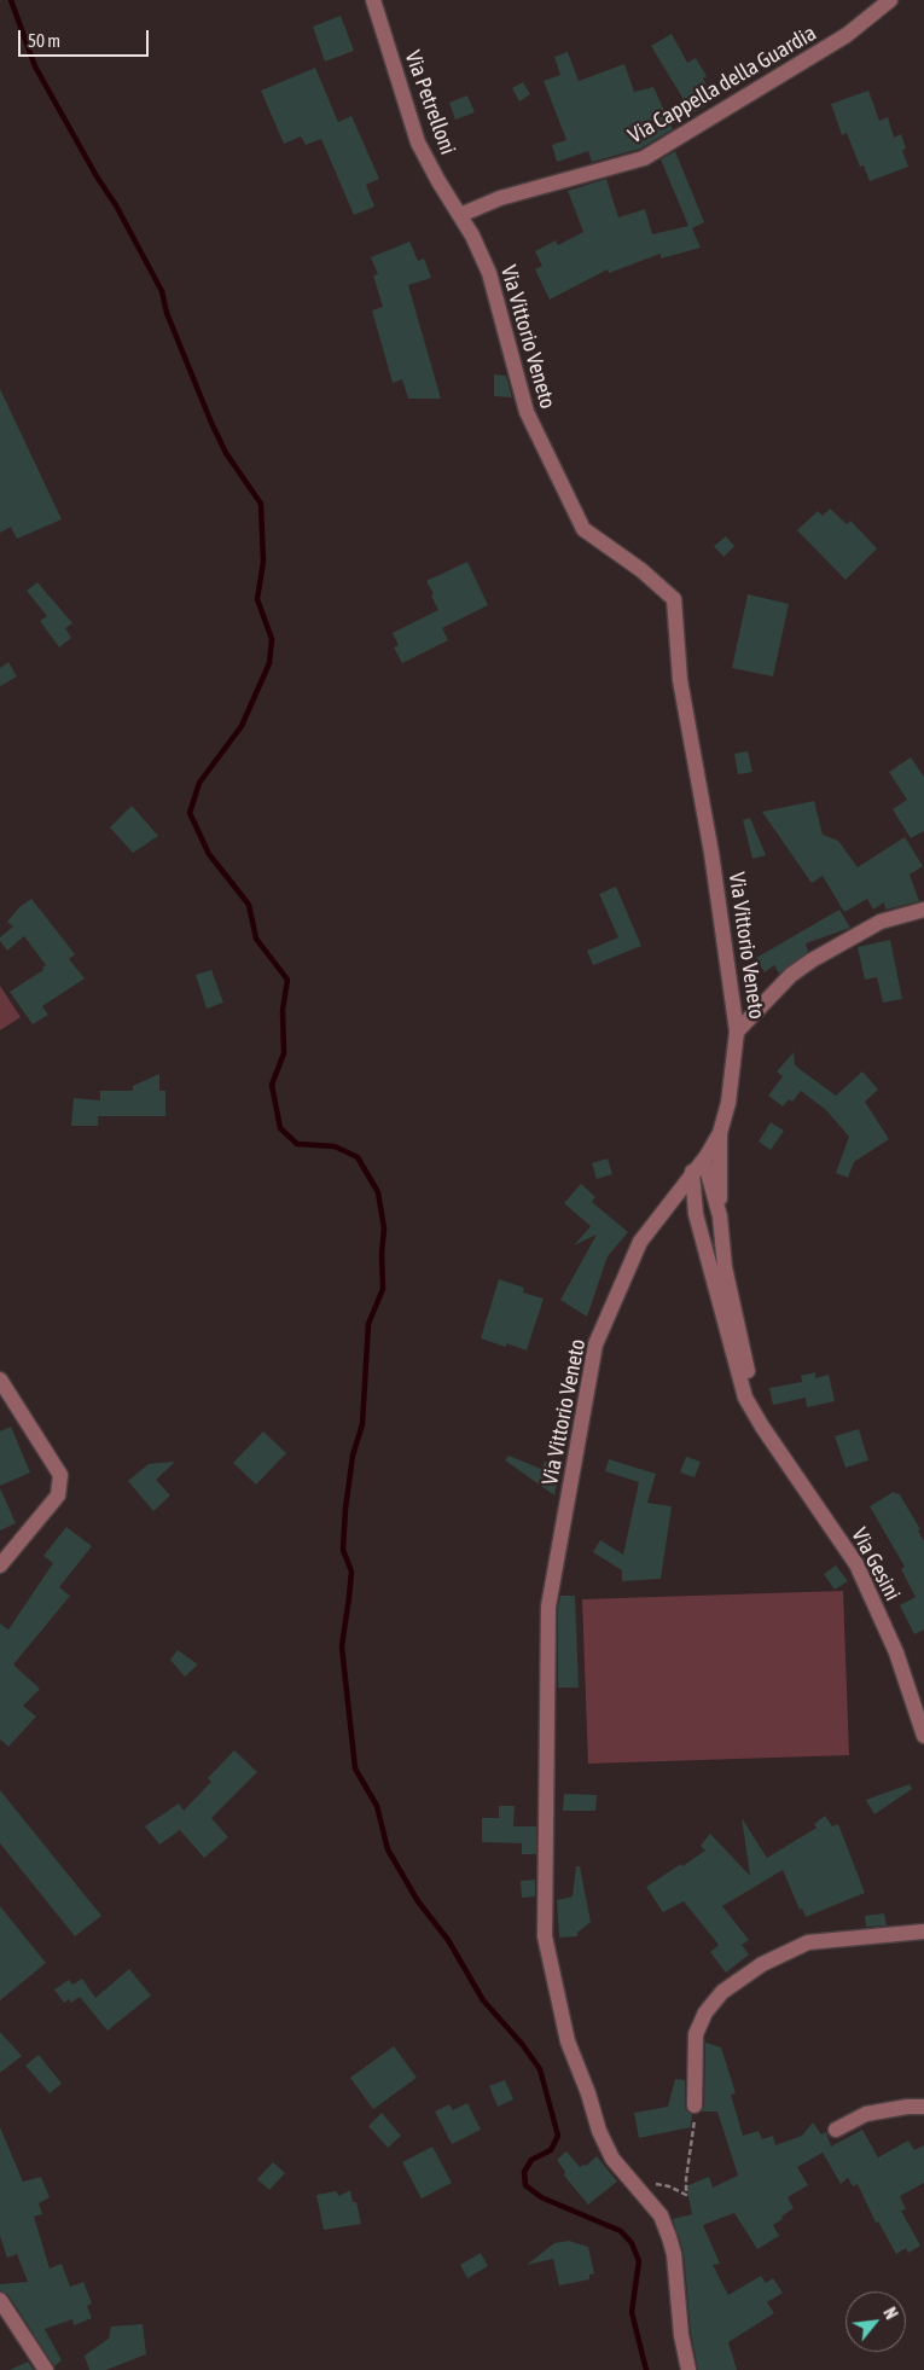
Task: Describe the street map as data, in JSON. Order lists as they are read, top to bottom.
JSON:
{
  "streets": {
    "street": [
      "Via Cappella della Guardia",
      "Via Petrelloni",
      "Via Vittorio Veneto",
      "Via Gesini"
    ]
  },
  "crossings": [
    ["Via Cappella della Guardia", "Via Petrelloni"],
    ["Via Cappella della Guardia", "Via Vittorio Veneto"],
    ["Via Petrelloni", "Via Vittorio Veneto"]
  ],
  "scale_bar": "50 m",
  "north": "top right"
}
